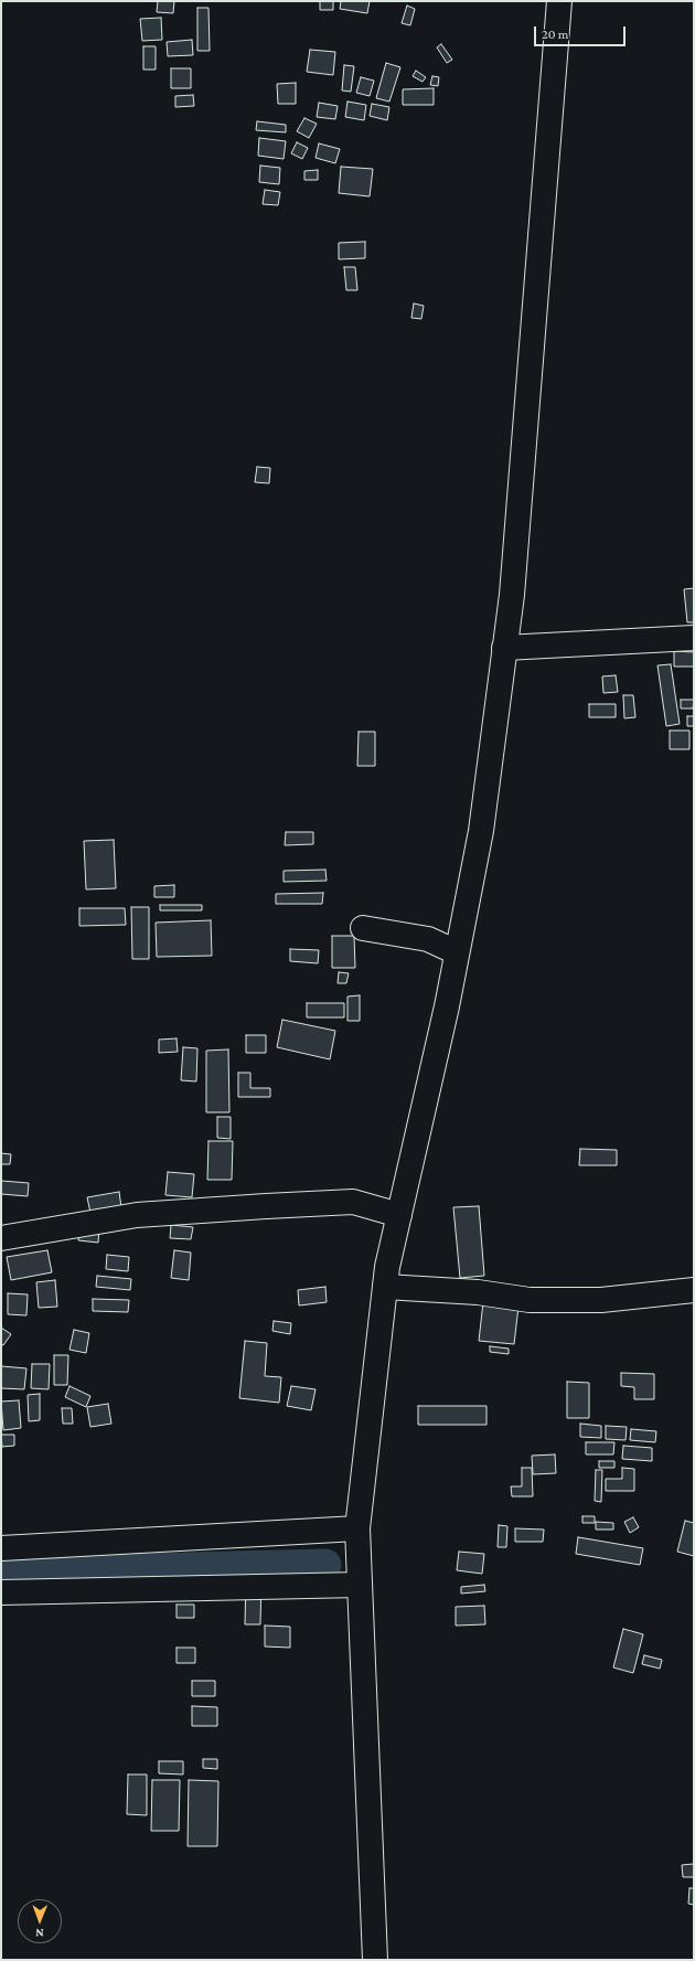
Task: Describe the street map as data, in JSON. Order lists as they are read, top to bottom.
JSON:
{
  "scale_bar": "20 m",
  "north": "bottom"
}
